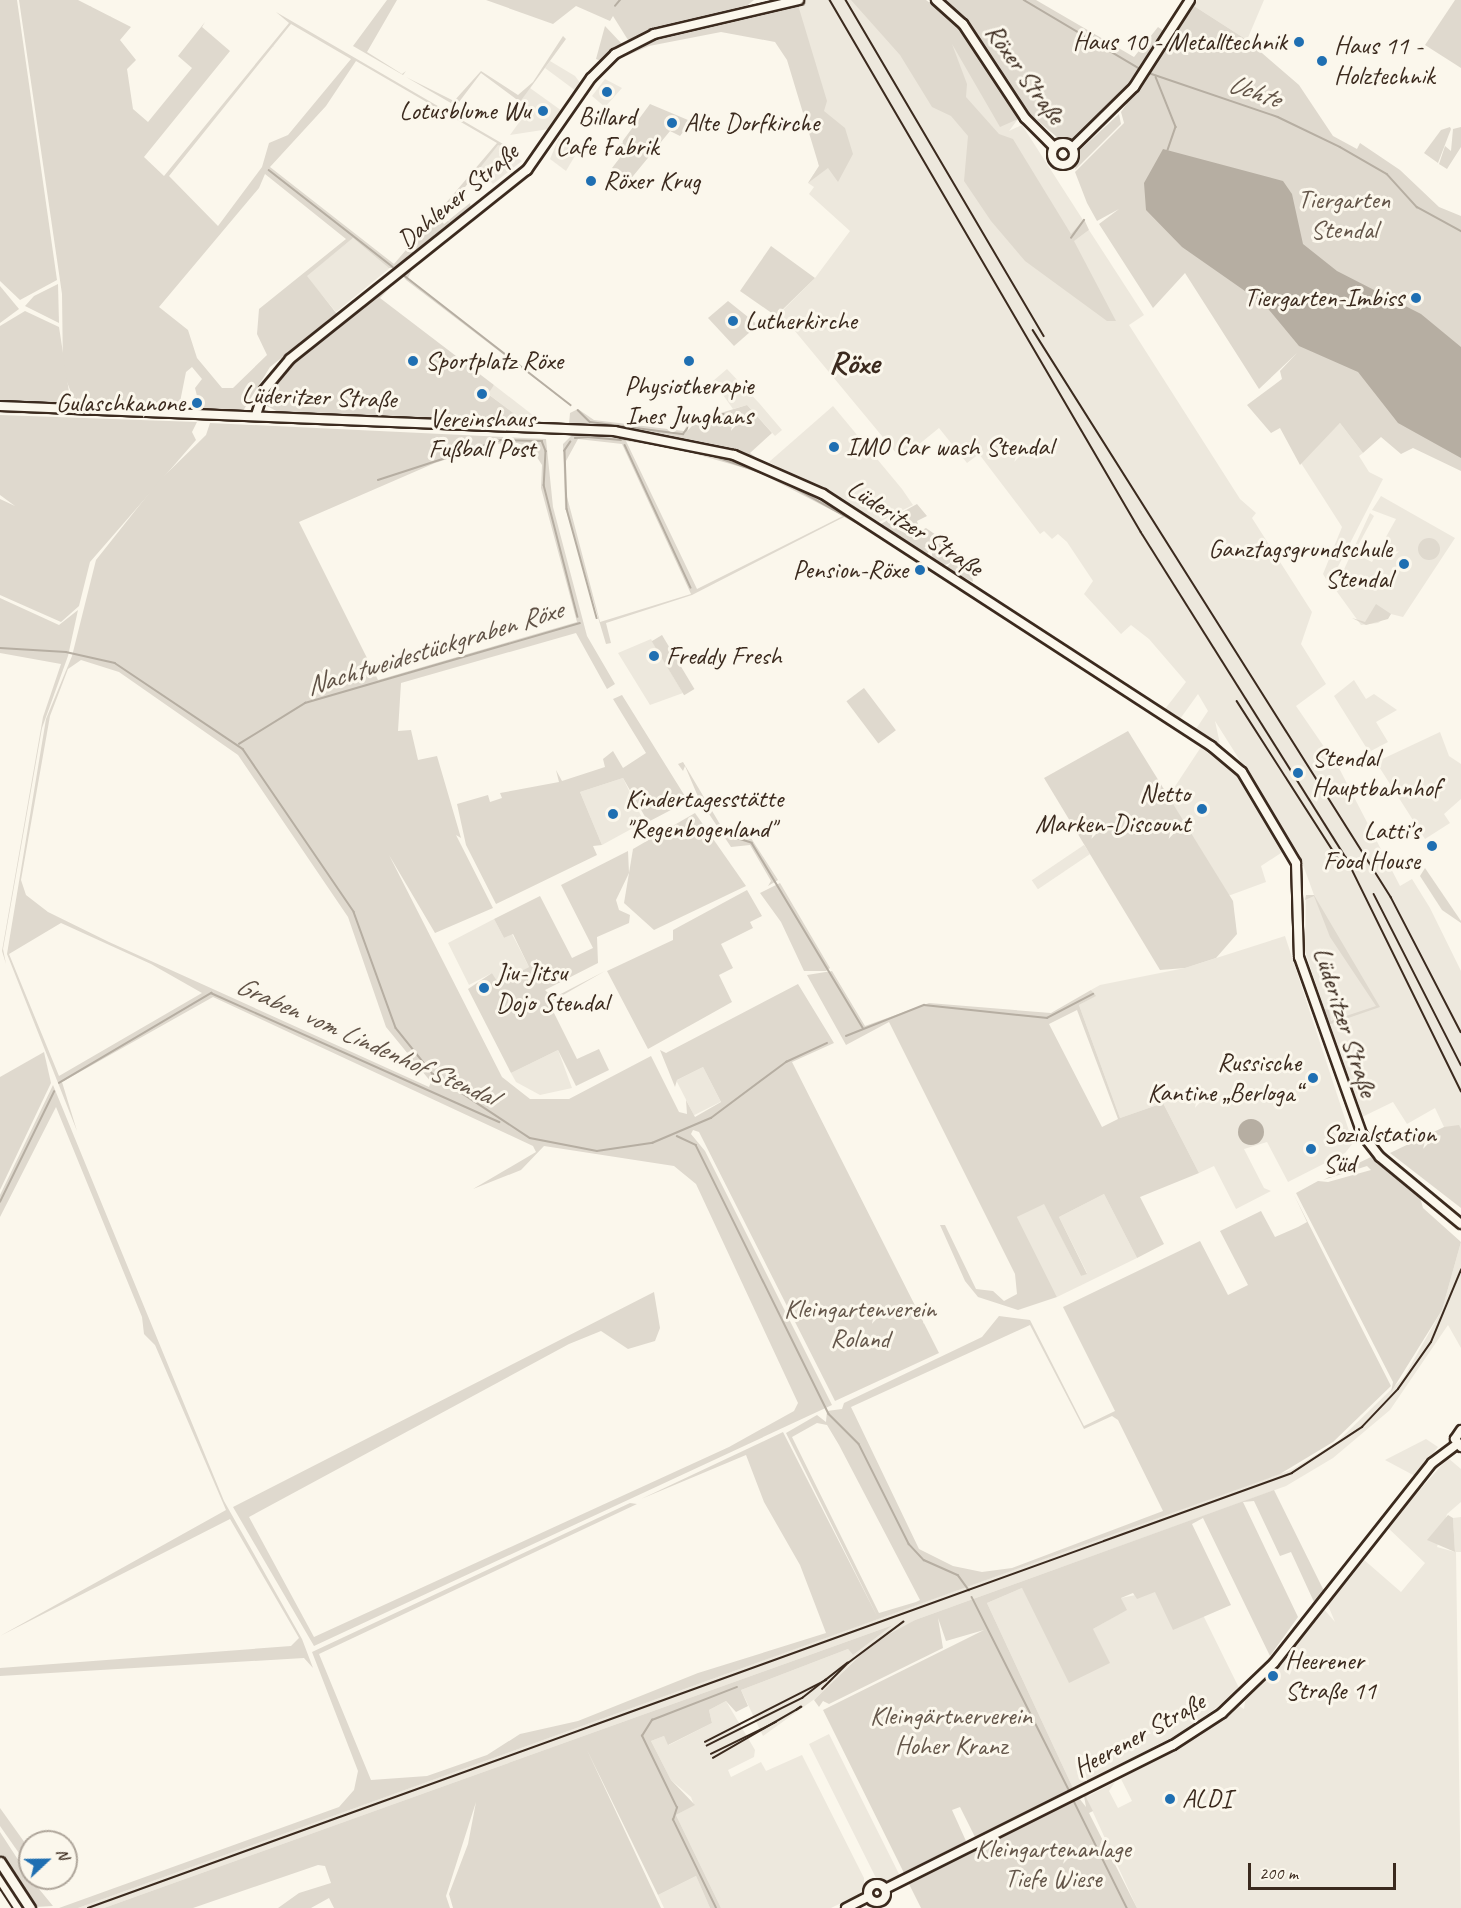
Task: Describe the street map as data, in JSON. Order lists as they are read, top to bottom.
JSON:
{
  "streets": {
    "main road": [
      "Röxer Straße",
      "Dahlener Straße",
      "Lüderitzer Straße",
      "Heerener Straße"
    ]
  },
  "crossings": [
    ["Dahlener Straße", "Lüderitzer Straße"]
  ],
  "districts": ["Röxe"],
  "water": ["Uchte", "Nachtweidestückgraben Röxe", "Graben vom Lindenhof Stendal"],
  "parks": [
    "Tiergarten Stendal",
    "Kleingartenverein Roland",
    "Kleingärtnerverein Hoher Kranz",
    "Kleingartenanlage Tiefe Wiese"
  ],
  "places": [
    "Haus 10 - Metalltechnik",
    "Haus 11 - Holztechnik",
    "Billard Cafe Fabrik",
    "Lotusblume Wu",
    "Alte Dorfkirche",
    "Röxer Krug",
    "Tiergarten-Imbiss",
    "Lutherkirche",
    "Sportplatz Röxe",
    "Physiotherapie Ines Junghans",
    "Vereinshaus Fußball Post",
    "Gulaschkanone",
    "IMO Car wash Stendal",
    "Ganztagsgrundschule Stendal",
    "Pension-Röxe",
    "Freddy Fresh",
    "Stendal Hauptbahnhof",
    "Netto Marken-Discount",
    "Kindertagesstätte \"Regenbogenland\"",
    "Latti's Food House",
    "Jiu-Jitsu Dojo Stendal",
    "Russische Kantine „Berloga“",
    "Sozialstation Süd",
    "Heerener Straße 11",
    "ALDI"
  ],
  "scale_bar": "200 m",
  "north": "right"
}
